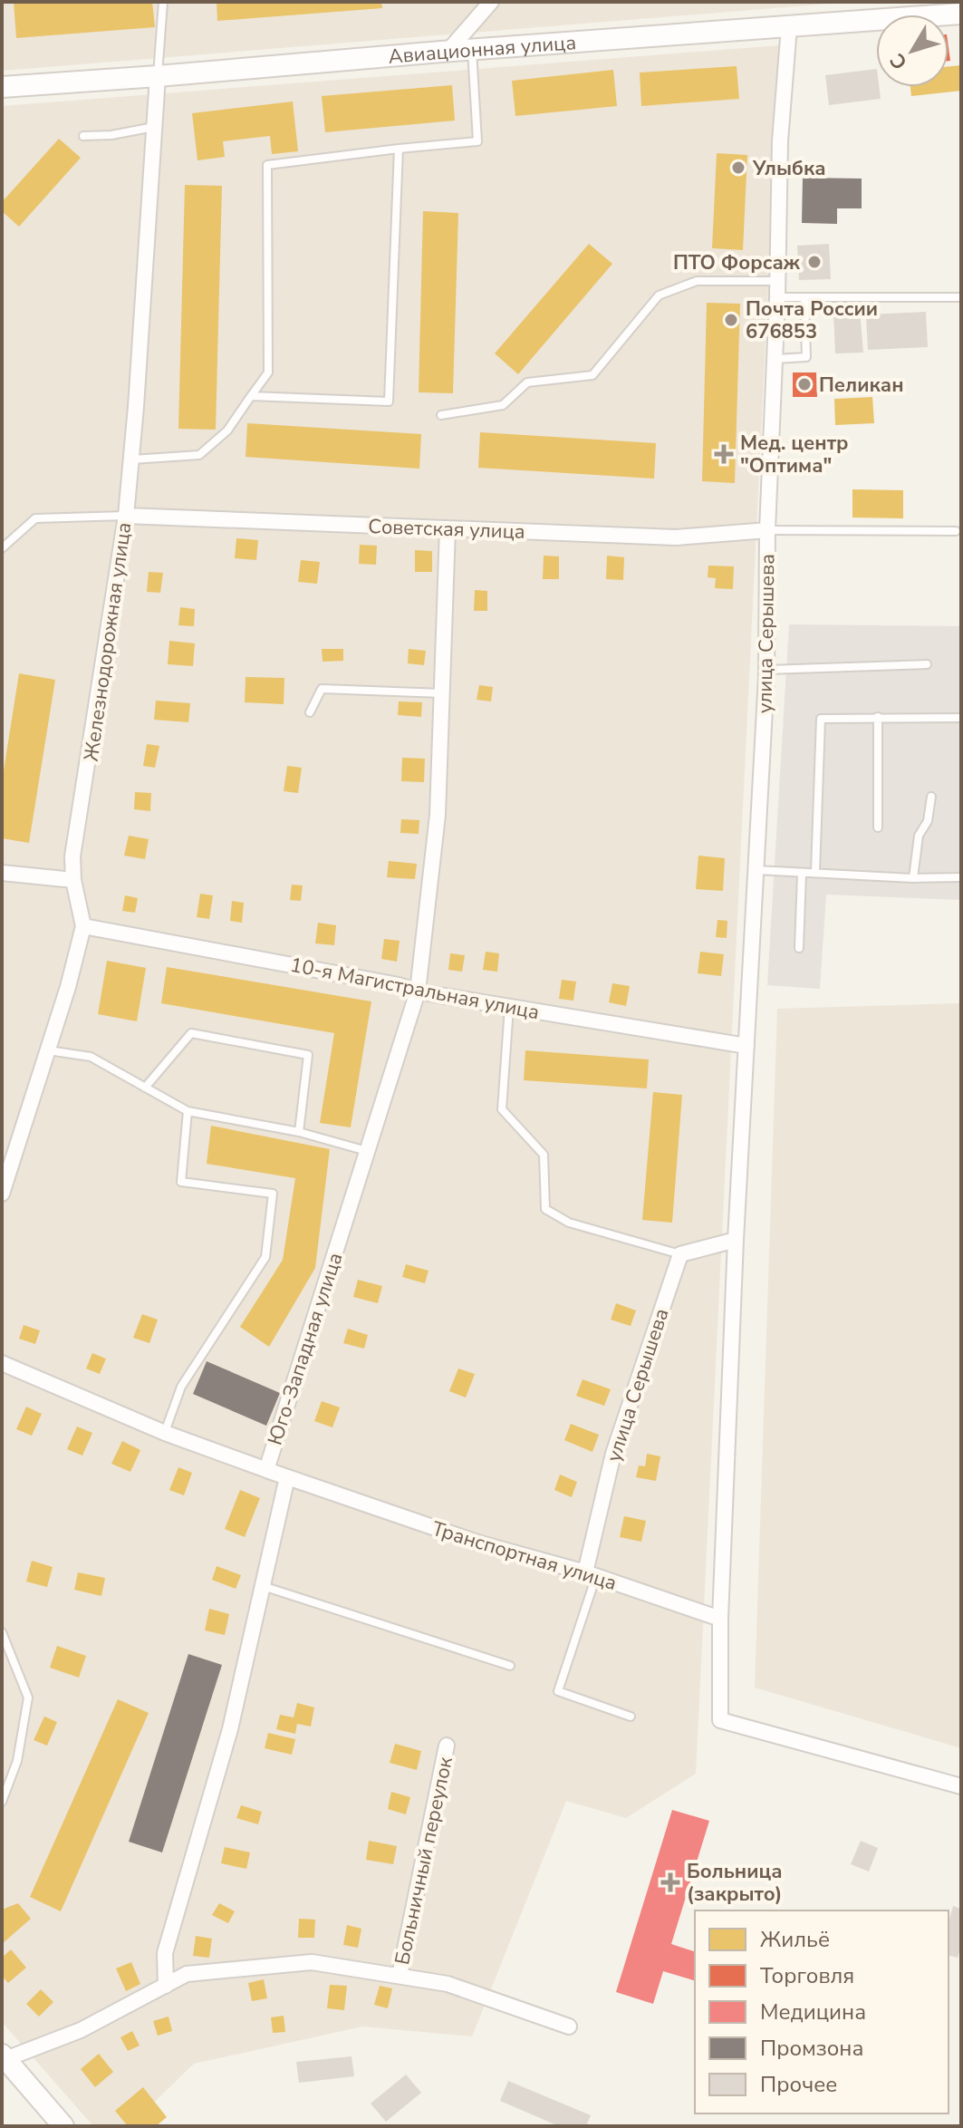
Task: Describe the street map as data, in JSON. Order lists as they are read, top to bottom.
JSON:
{
  "streets": {
    "street": [
      "Авиационная улица",
      "Советская улица",
      "улица Серышева",
      "Железнодорожная улица",
      "10-я Магистральная улица",
      "Юго-Западная улица",
      "Транспортная улица",
      "Больничный переулок"
    ]
  },
  "crossings": [
    ["Авиационная улица", "улица Серышева"],
    ["Авиационная улица", "Железнодорожная улица"],
    ["Советская улица", "улица Серышева"],
    ["Советская улица", "Железнодорожная улица"],
    ["Советская улица", "Юго-Западная улица"],
    ["улица Серышева", "10-я Магистральная улица"],
    ["улица Серышева", "Транспортная улица"],
    ["Железнодорожная улица", "10-я Магистральная улица"],
    ["10-я Магистральная улица", "Юго-Западная улица"],
    ["Юго-Западная улица", "Транспортная улица"],
    ["Юго-Западная улица", "Больничный переулок"]
  ],
  "places": {
    "other": [
      "Улыбка",
      "ПТО Форсаж",
      "Почта России 676853",
      "Пеликан"
    ],
    "health": ["Мед. центр \"Оптима\"", "Больница (закрыто)"]
  },
  "legend": [
    "Жильё",
    "Торговля",
    "Медицина",
    "Промзона",
    "Прочее"
  ],
  "north": "bottom left"
}
